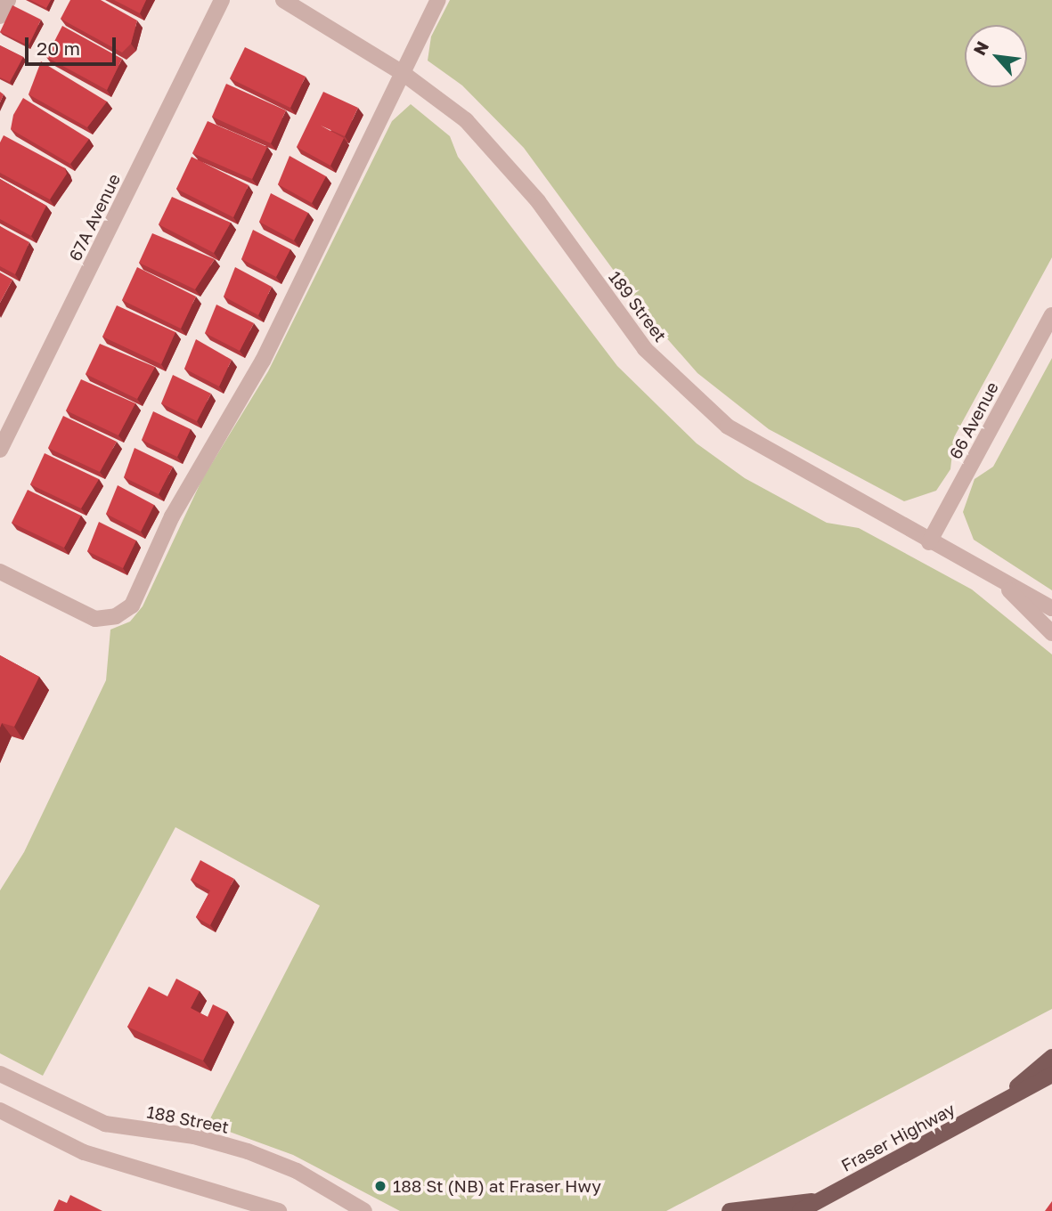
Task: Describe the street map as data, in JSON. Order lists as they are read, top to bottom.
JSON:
{
  "streets": {
    "main road": ["Fraser Highway"],
    "street": [
      "67A Avenue",
      "189 Street",
      "66 Avenue",
      "188 Street"
    ]
  },
  "crossings": [
    ["189 Street", "66 Avenue"]
  ],
  "places": ["188 St (NB) at Fraser Hwy"],
  "scale_bar": "20 m",
  "north": "top left"
}
